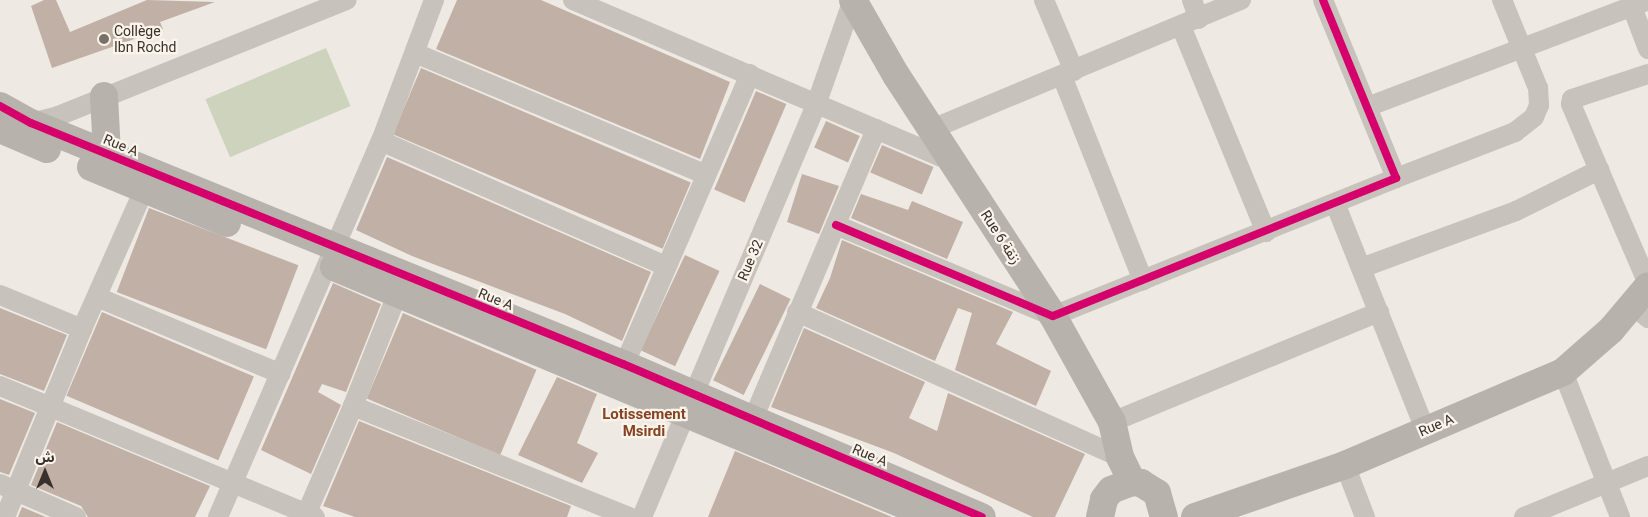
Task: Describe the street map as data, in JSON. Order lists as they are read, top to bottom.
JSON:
{
  "streets": {
    "street": ["Rue A", "Rue 6 زنقة", "Rue 32"]
  },
  "crossings": [
    ["Rue A", "Rue 32"],
    ["Rue 6 زنقة", "Rue 32"]
  ],
  "districts": ["Lotissement Msirdi"],
  "places": ["Collège Ibn Rochd"],
  "north": "top"
}
